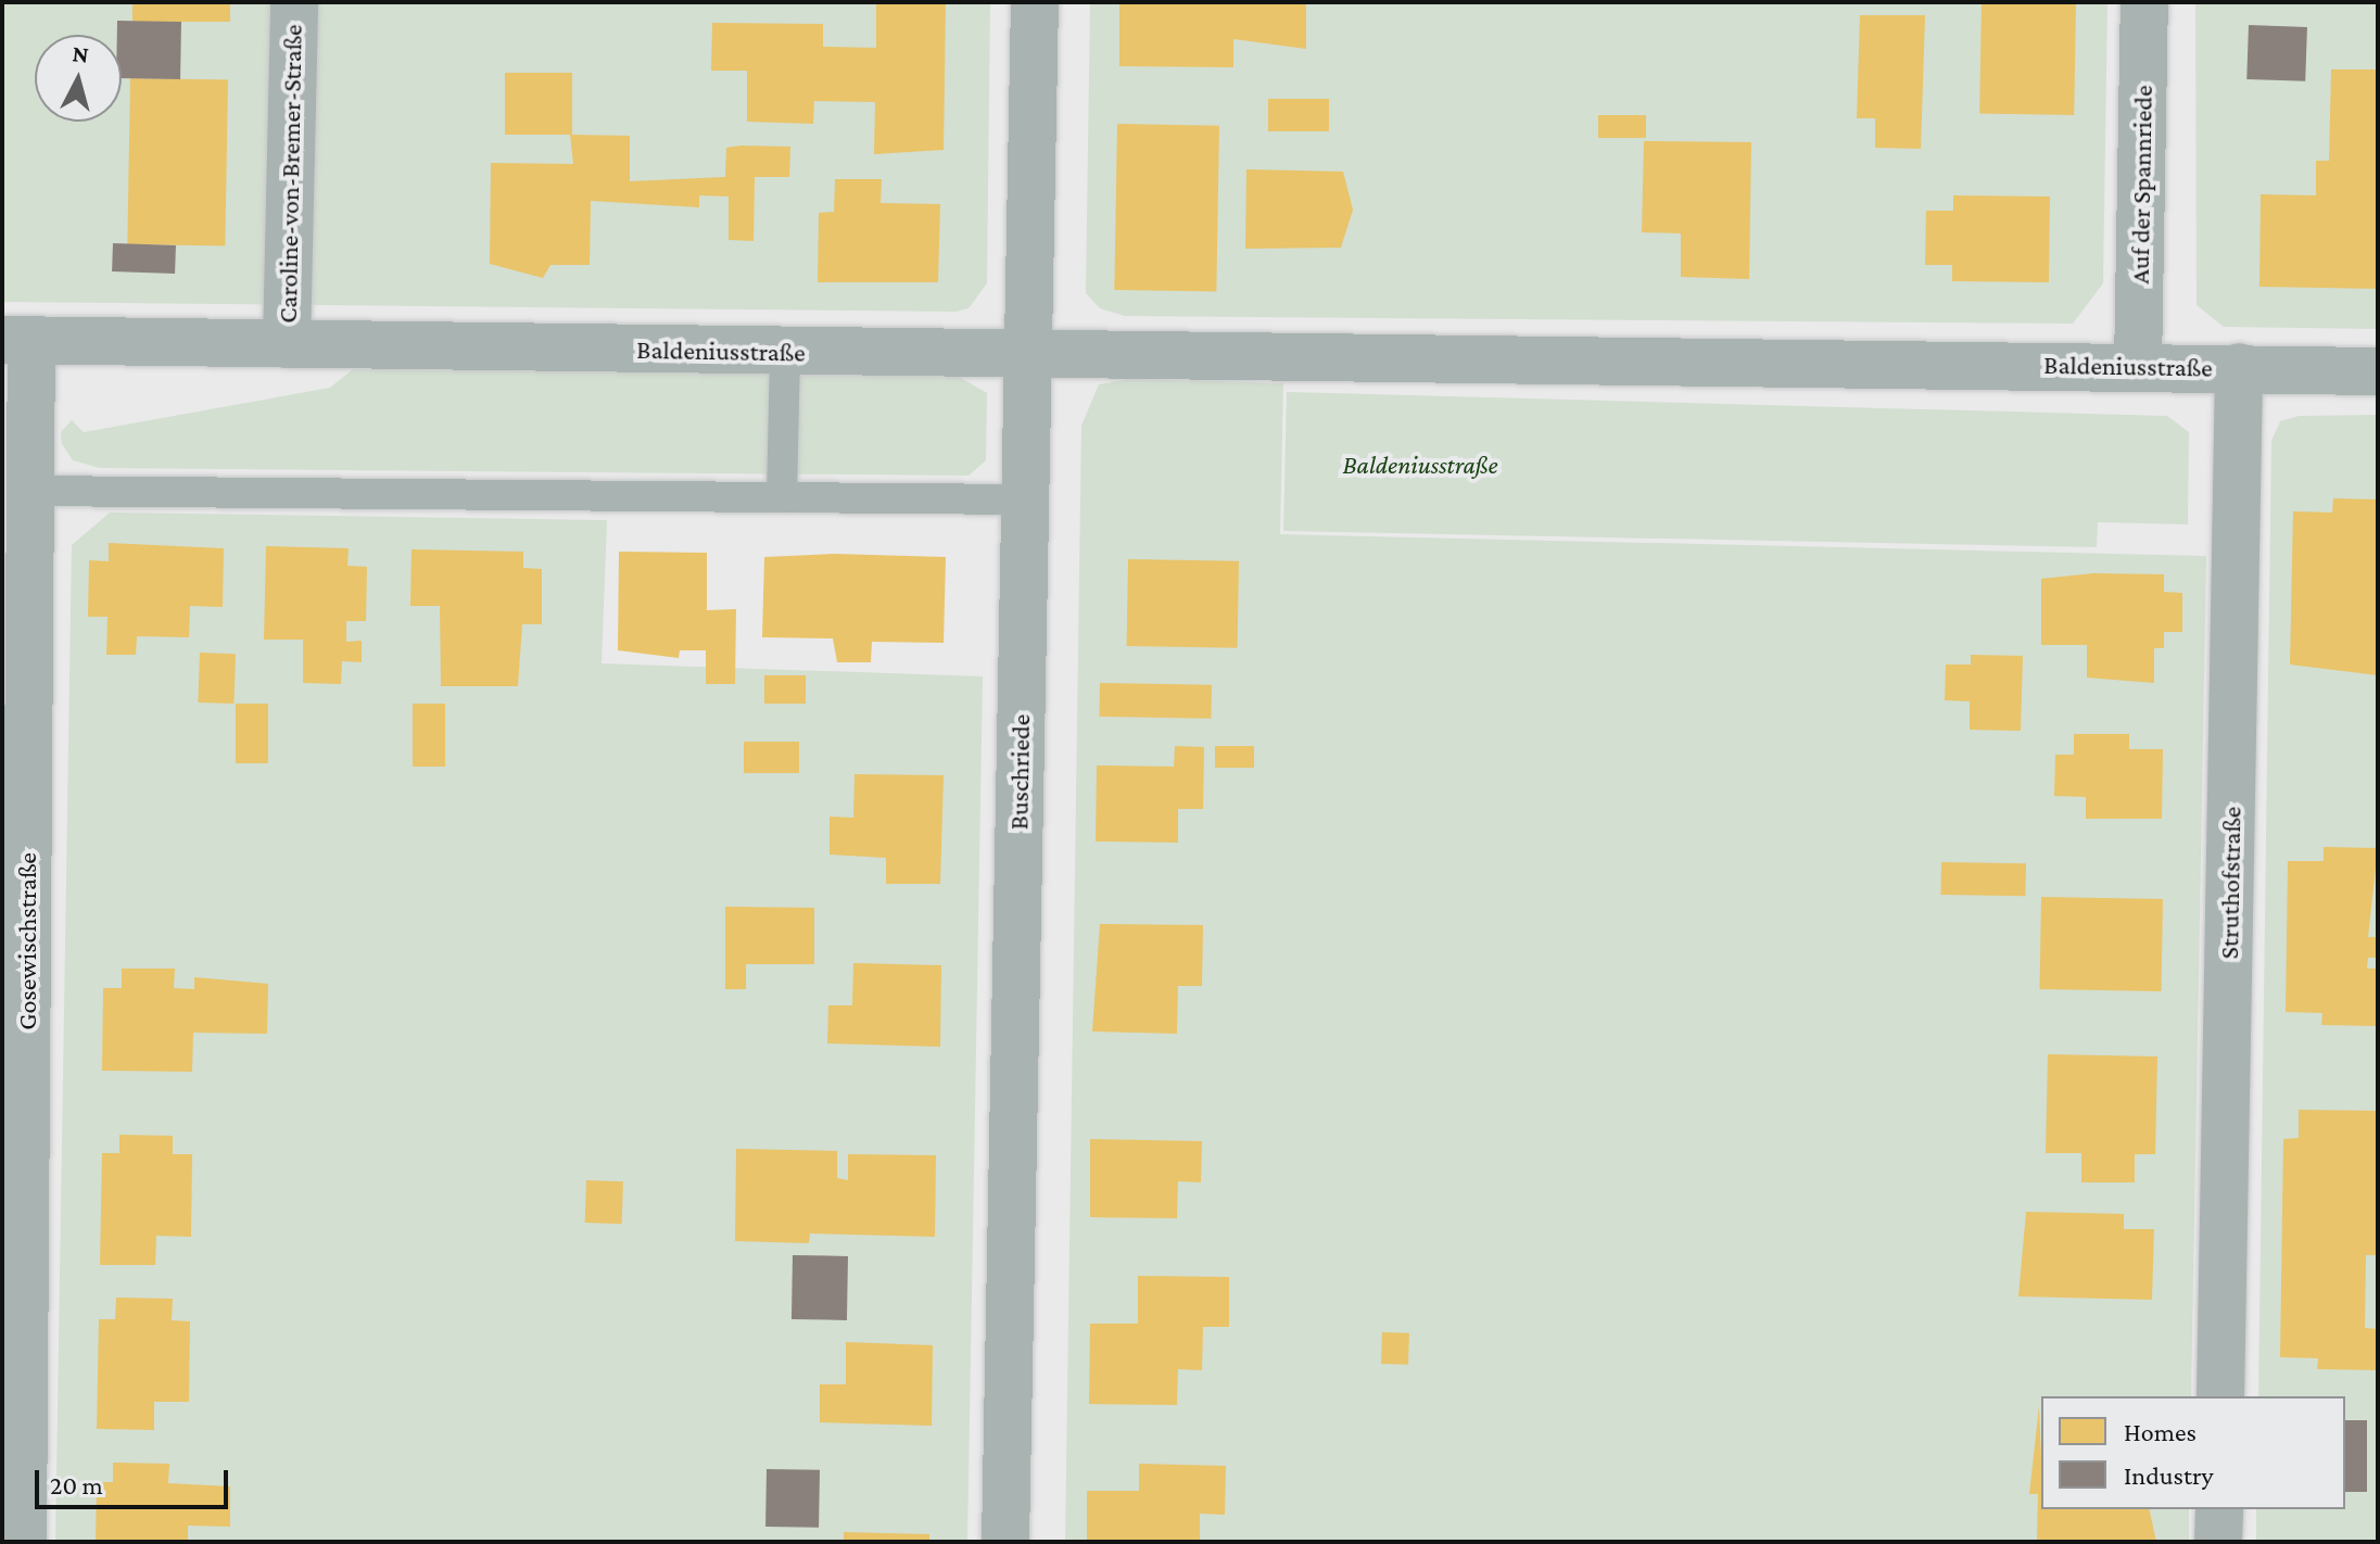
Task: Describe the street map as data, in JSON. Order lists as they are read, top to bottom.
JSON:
{
  "streets": {
    "street": [
      "Caroline-von-Bremer-Straße",
      "Auf der Spannriede",
      "Baldeniusstraße",
      "Buschriede",
      "Struthofstraße",
      "Gosewischstraße"
    ]
  },
  "crossings": [
    ["Caroline-von-Bremer-Straße", "Baldeniusstraße"],
    ["Auf der Spannriede", "Baldeniusstraße"],
    ["Baldeniusstraße", "Buschriede"],
    ["Baldeniusstraße", "Struthofstraße"],
    ["Baldeniusstraße", "Gosewischstraße"]
  ],
  "parks": ["Baldeniusstraße"],
  "legend": ["Homes", "Industry"],
  "scale_bar": "20 m",
  "north": "top"
}
